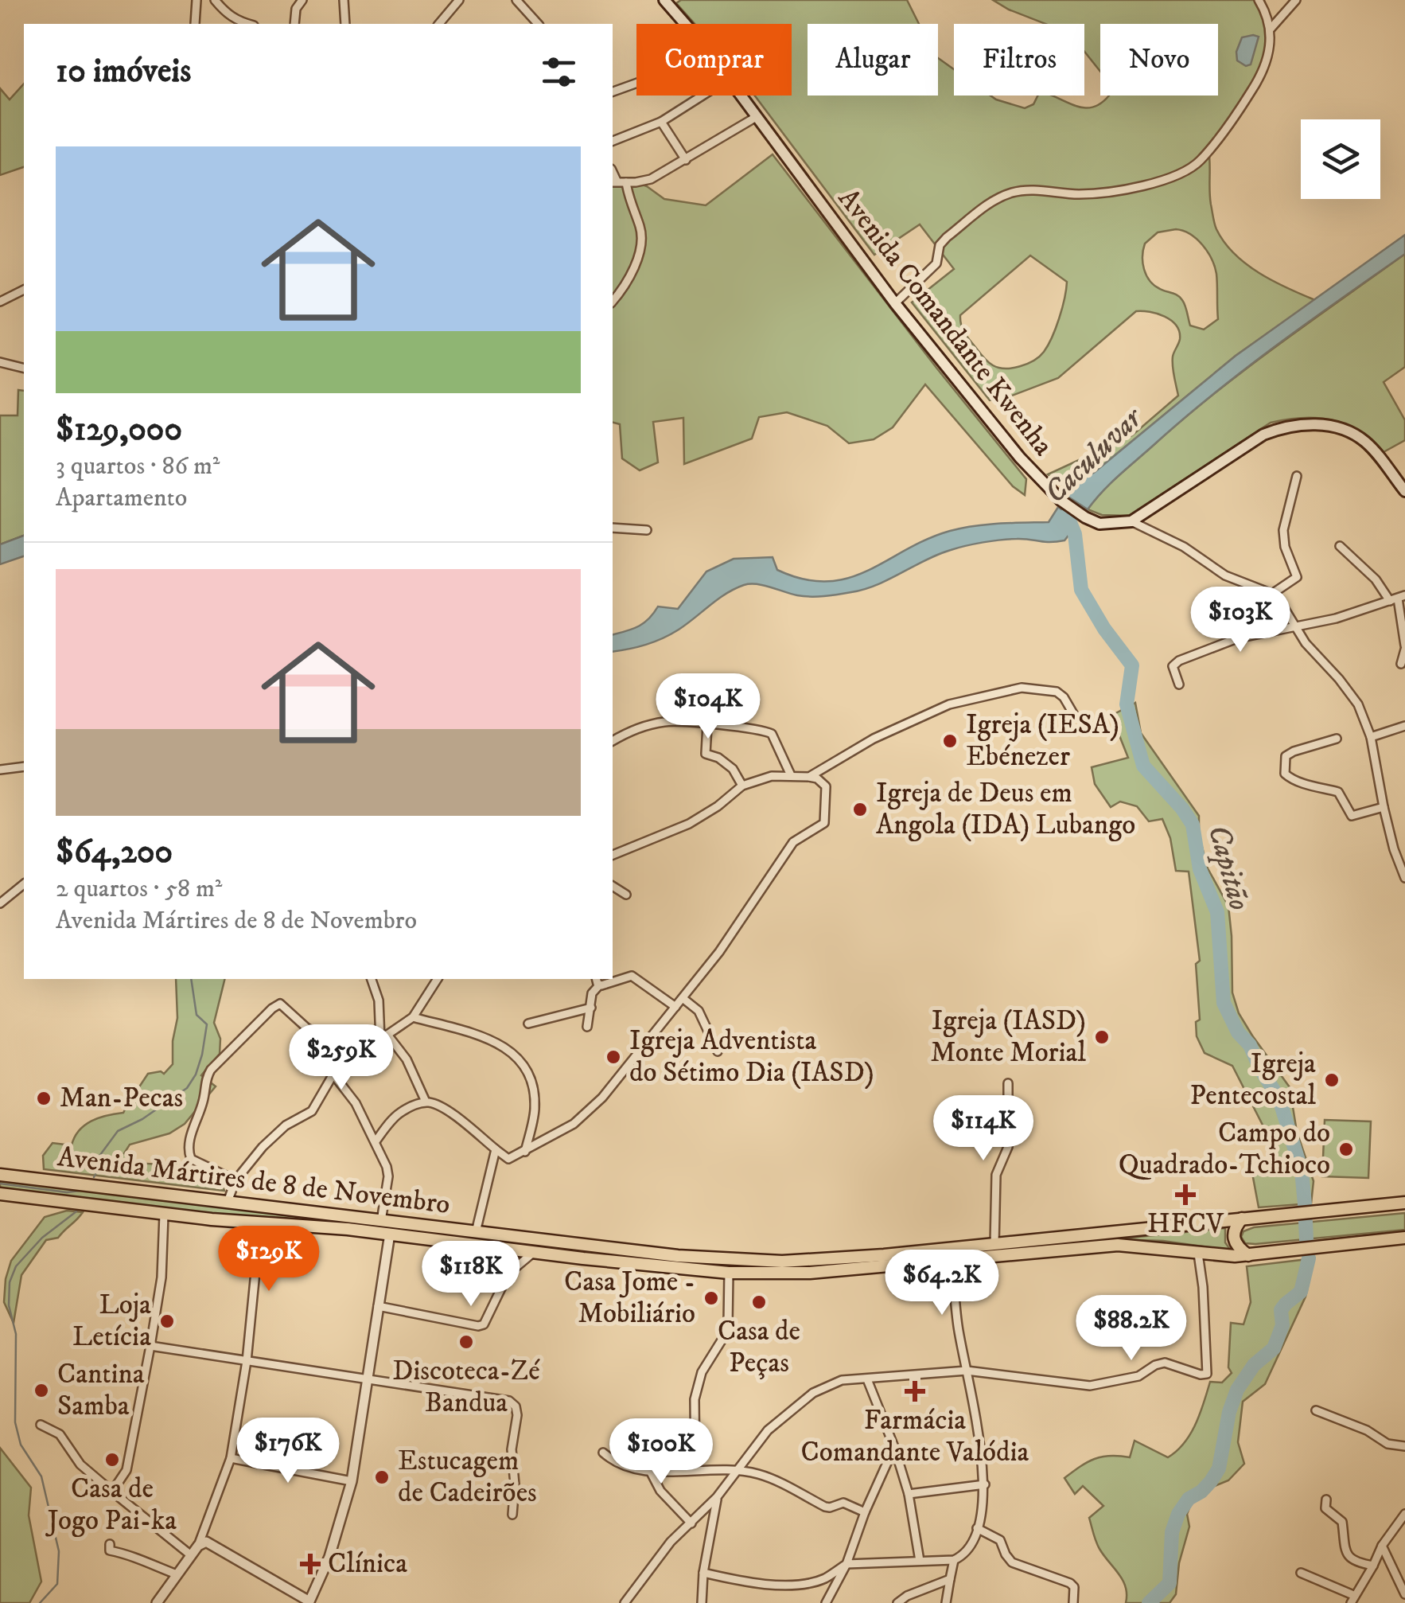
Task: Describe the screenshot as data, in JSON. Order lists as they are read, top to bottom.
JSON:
{
  "streets": {
    "main road": ["Avenida Comandante Kwenha", "Avenida Mártires de 8 de Novembro"]
  },
  "water": ["Caculuvar", "Capitão"],
  "places": {
    "other": [
      "Igreja (IESA) Ebénezer",
      "Igreja de Deus em Angola (IDA) Lubango",
      "Igreja (IASD) Monte Morial",
      "Igreja Adventista do Sétimo Dia (IASD)",
      "Igreja Pentecostal",
      "Man-Pecas",
      "Campo do Quadrado-Tchioco",
      "Casa Jome - Mobiliário",
      "Casa de Peças",
      "Loja Letícia",
      "Discoteca-Zé Bandua",
      "Cantina Samba",
      "Casa de Jogo Pai-ka",
      "Estucagem de Cadeirões"
    ],
    "health": ["HFCV", "Farmácia Comandante Valódia", "Clínica"]
  },
  "page": {
    "chip": [
      "Comprar",
      "Alugar",
      "Filtros",
      "Novo"
    ],
    "heading": "10 imóveis",
    "list": [
      {
        "name": "$129,000",
        "note": "3 quartos · 86 m² · Apartamento"
      },
      {
        "name": "$64,200",
        "note": "2 quartos · 58 m² · Avenida Mártires de 8 de Novembro"
      }
    ],
    "price": [
      "$103K",
      "$104K",
      "$259K",
      "$114K",
      "$129K",
      "$118K",
      "$64.2K",
      "$88.2K",
      "$176K",
      "$100K"
    ]
  }
}
